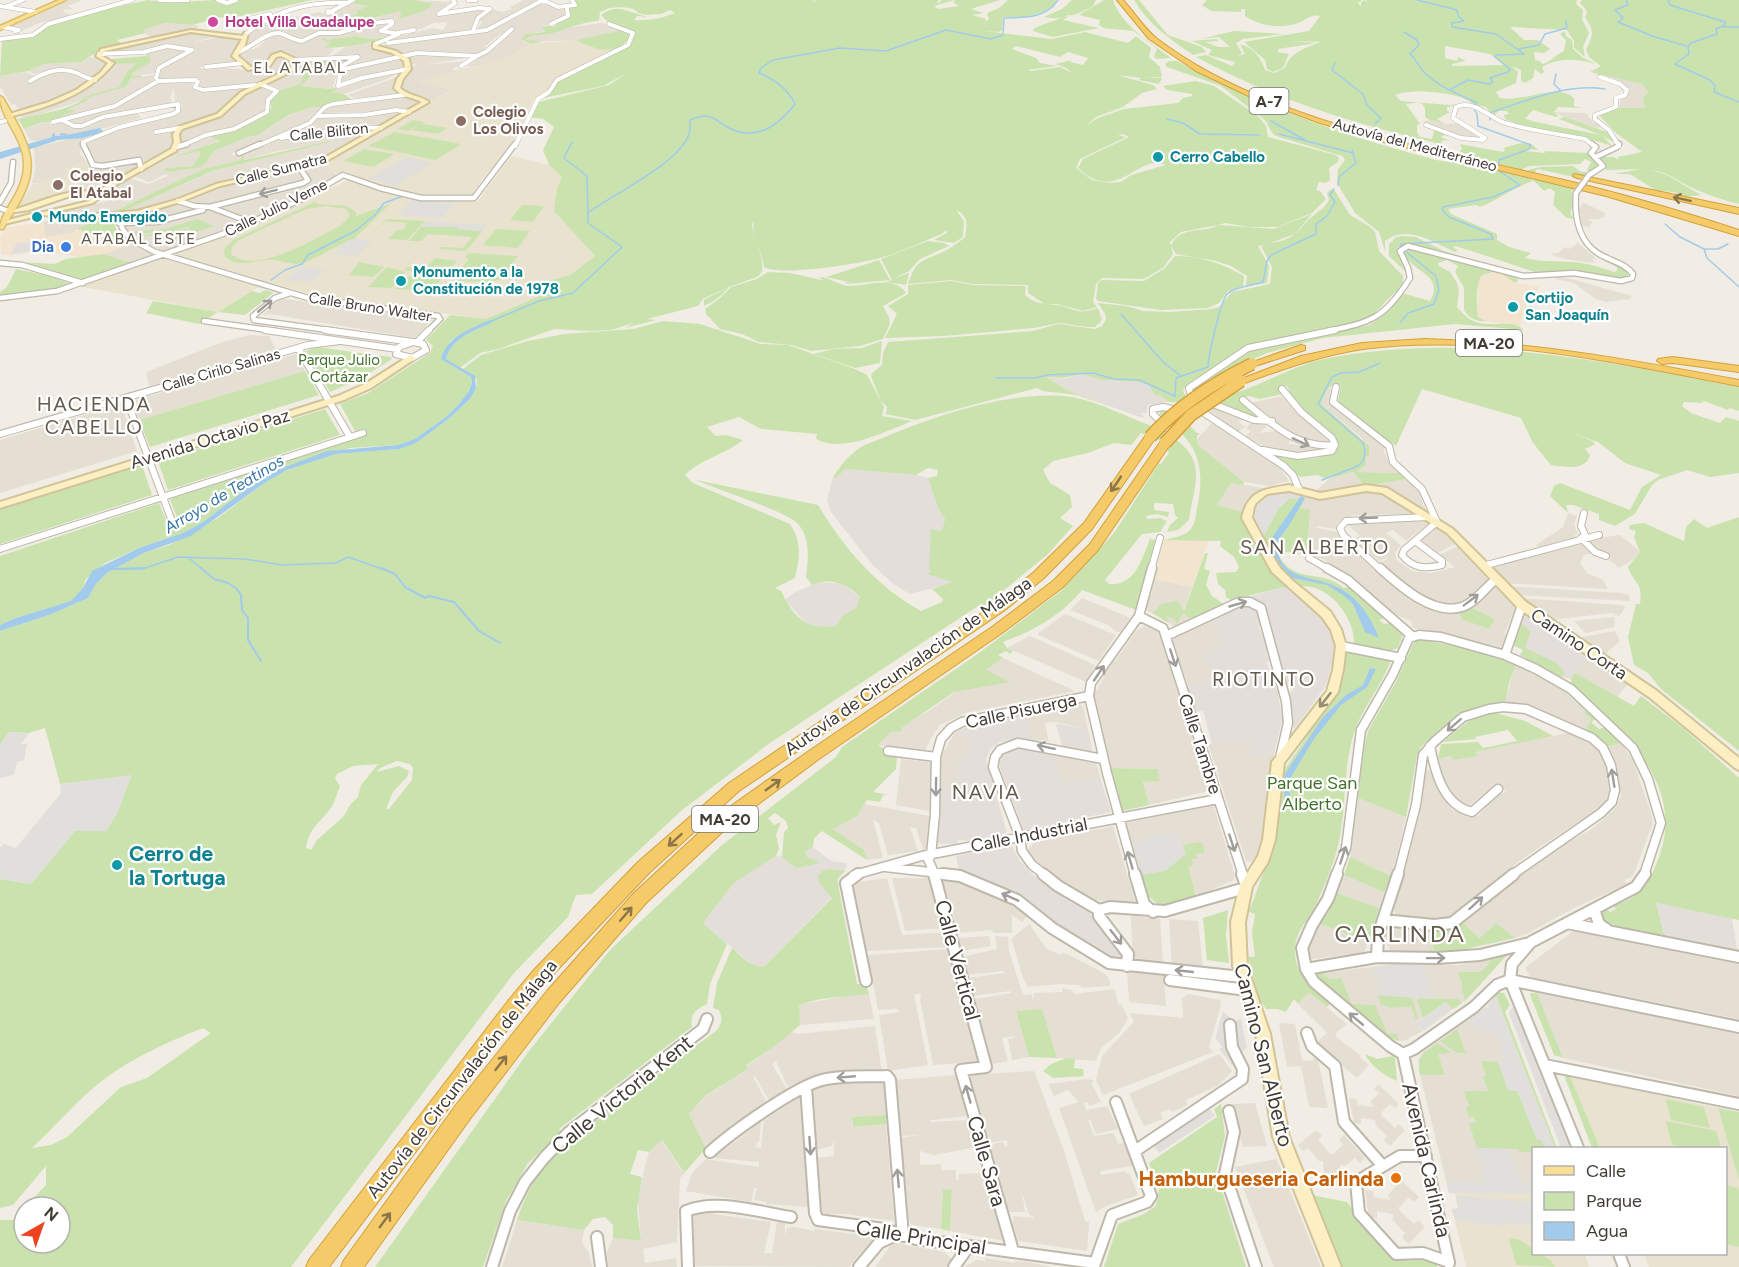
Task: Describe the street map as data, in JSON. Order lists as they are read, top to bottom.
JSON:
{
  "streets": {
    "highway": [
      "A-7",
      "Autovía del Mediterráneo",
      "MA-20",
      "Autovía de Circunvalación de Málaga"
    ],
    "street": [
      "Calle Biliton",
      "Calle Sumatra",
      "Calle Julio Verne",
      "Calle Bruno Walter",
      "Calle Cirilo Salinas",
      "Avenida Octavio Paz",
      "Camino Corta",
      "Calle Pisuerga",
      "Calle Tambre",
      "Calle Industrial",
      "Calle Vertical",
      "Camino San Alberto",
      "Calle Victoria Kent",
      "Avenida Carlinda",
      "Calle Sara",
      "Calle Principal"
    ]
  },
  "crossings": [
    ["A-7", "Autovía del Mediterráneo"],
    ["Calle Biliton", "Calle Sumatra"],
    ["Calle Pisuerga", "Calle Industrial"],
    ["Calle Pisuerga", "Calle Vertical"],
    ["Calle Tambre", "Calle Industrial"],
    ["Calle Tambre", "Camino San Alberto"],
    ["Calle Industrial", "Calle Vertical"],
    ["Calle Vertical", "Calle Sara"],
    ["Calle Sara", "Calle Principal"]
  ],
  "one_way": [
    "Calle Pisuerga",
    "Calle Tambre",
    "Calle Sara",
    "Calle Principal"
  ],
  "districts": [
    "EL ATABAL",
    "ATABAL ESTE",
    "HACIENDA CABELLO",
    "SAN ALBERTO",
    "RIOTINTO",
    "NAVIA",
    "CARLINDA"
  ],
  "water": ["Arroyo de Teatinos"],
  "parks": ["Parque Julio Cortázar", "Parque San Alberto"],
  "places": [
    "Hotel Villa Guadalupe",
    "Colegio Los Olivos",
    "Cerro Cabello",
    "Colegio El Atabal",
    "Mundo Emergido",
    "Dia",
    "Monumento a la Constitución de 1978",
    "Cortijo San Joaquín",
    "Cerro de la Tortuga",
    "Hamburgueseria Carlinda"
  ],
  "legend": ["Calle", "Parque", "Agua"],
  "north": "top right"
}
